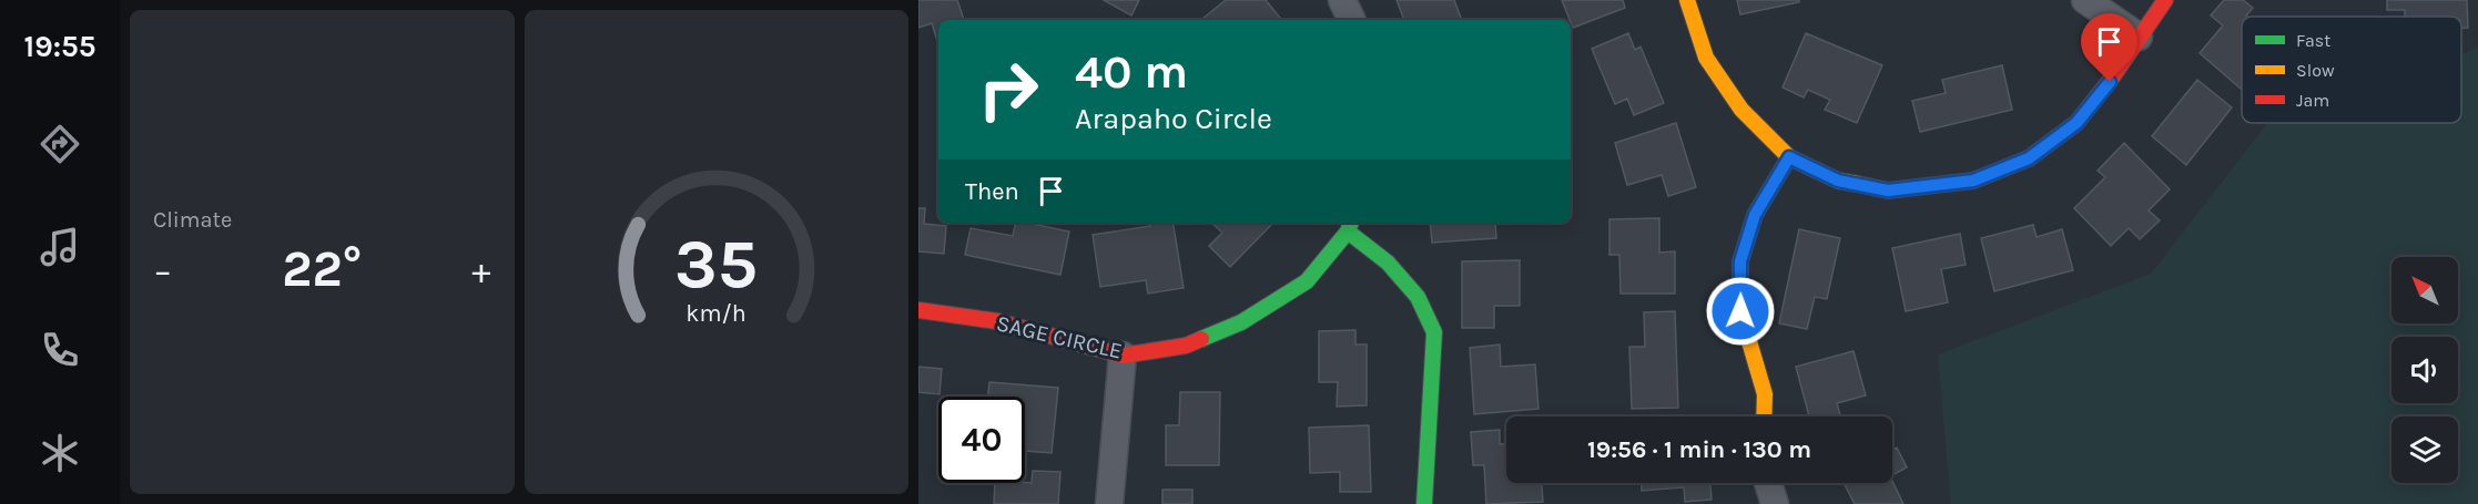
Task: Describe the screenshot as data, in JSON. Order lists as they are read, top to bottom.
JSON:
{
  "streets": {
    "street": ["SAGE CIRCLE"]
  },
  "legend": ["Fast", "Slow", "Jam"],
  "north": "top left",
  "page": {
    "tabs": "19:55",
    "tile": "Climate",
    "turn": ["40 m", "Arapaho Circle"],
    "then": "Then",
    "heat": ["−", "22°", "+"],
    "limit": "40",
    "trip": "19:56 · 1 min · 130 m",
    "gauge": ["35", "km/h"]
  }
}
